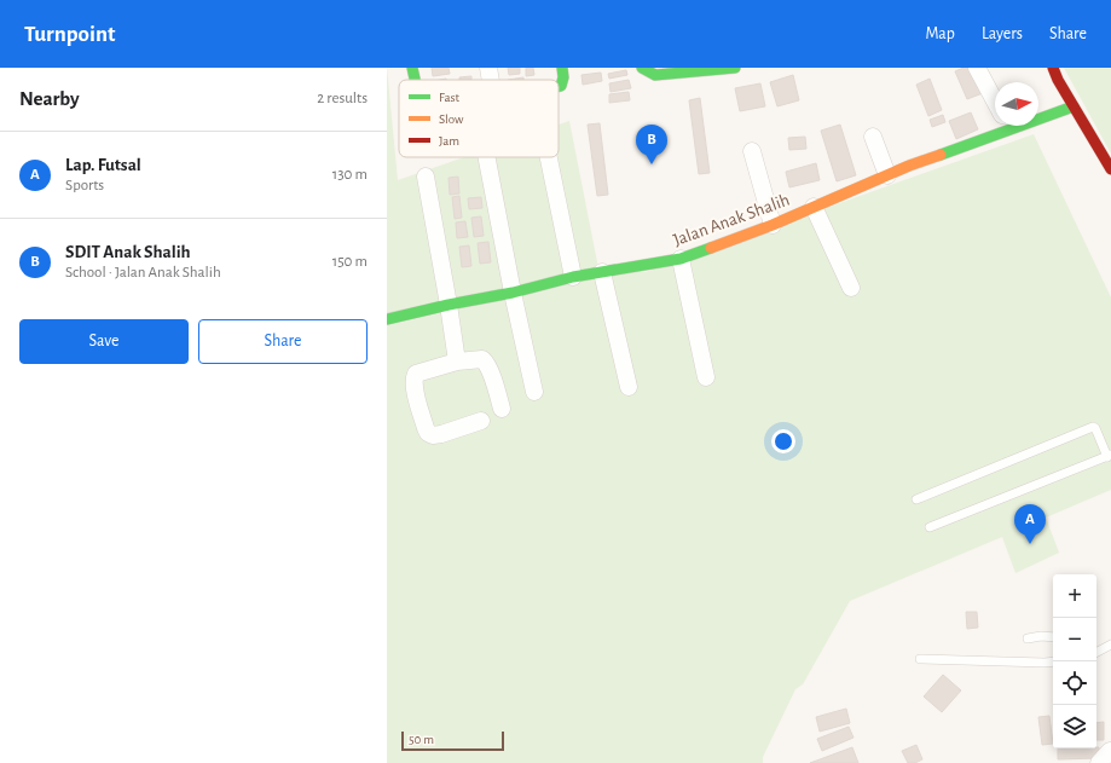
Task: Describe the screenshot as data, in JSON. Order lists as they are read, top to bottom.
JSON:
{
  "streets": {
    "street": ["Jalan Anak Shalih"]
  },
  "legend": ["Fast", "Slow", "Jam"],
  "scale_bar": "50 m",
  "north": "right",
  "page": {
    "header": "Turnpoint",
    "nav": ["Map", "Layers", "Share"],
    "heading": ["Nearby", "2 results"],
    "pins": ["B", "A"],
    "list": [
      {
        "mark": "A",
        "name": "Lap. Futsal",
        "note": "Sports",
        "value": "130 m"
      },
      {
        "mark": "B",
        "name": "SDIT Anak Shalih",
        "note": "School · Jalan Anak Shalih",
        "value": "150 m"
      }
    ],
    "buttons": ["Save", "Share"],
    "map_buttons": ["+", "−"],
    "scale": "50 m"
  }
}
